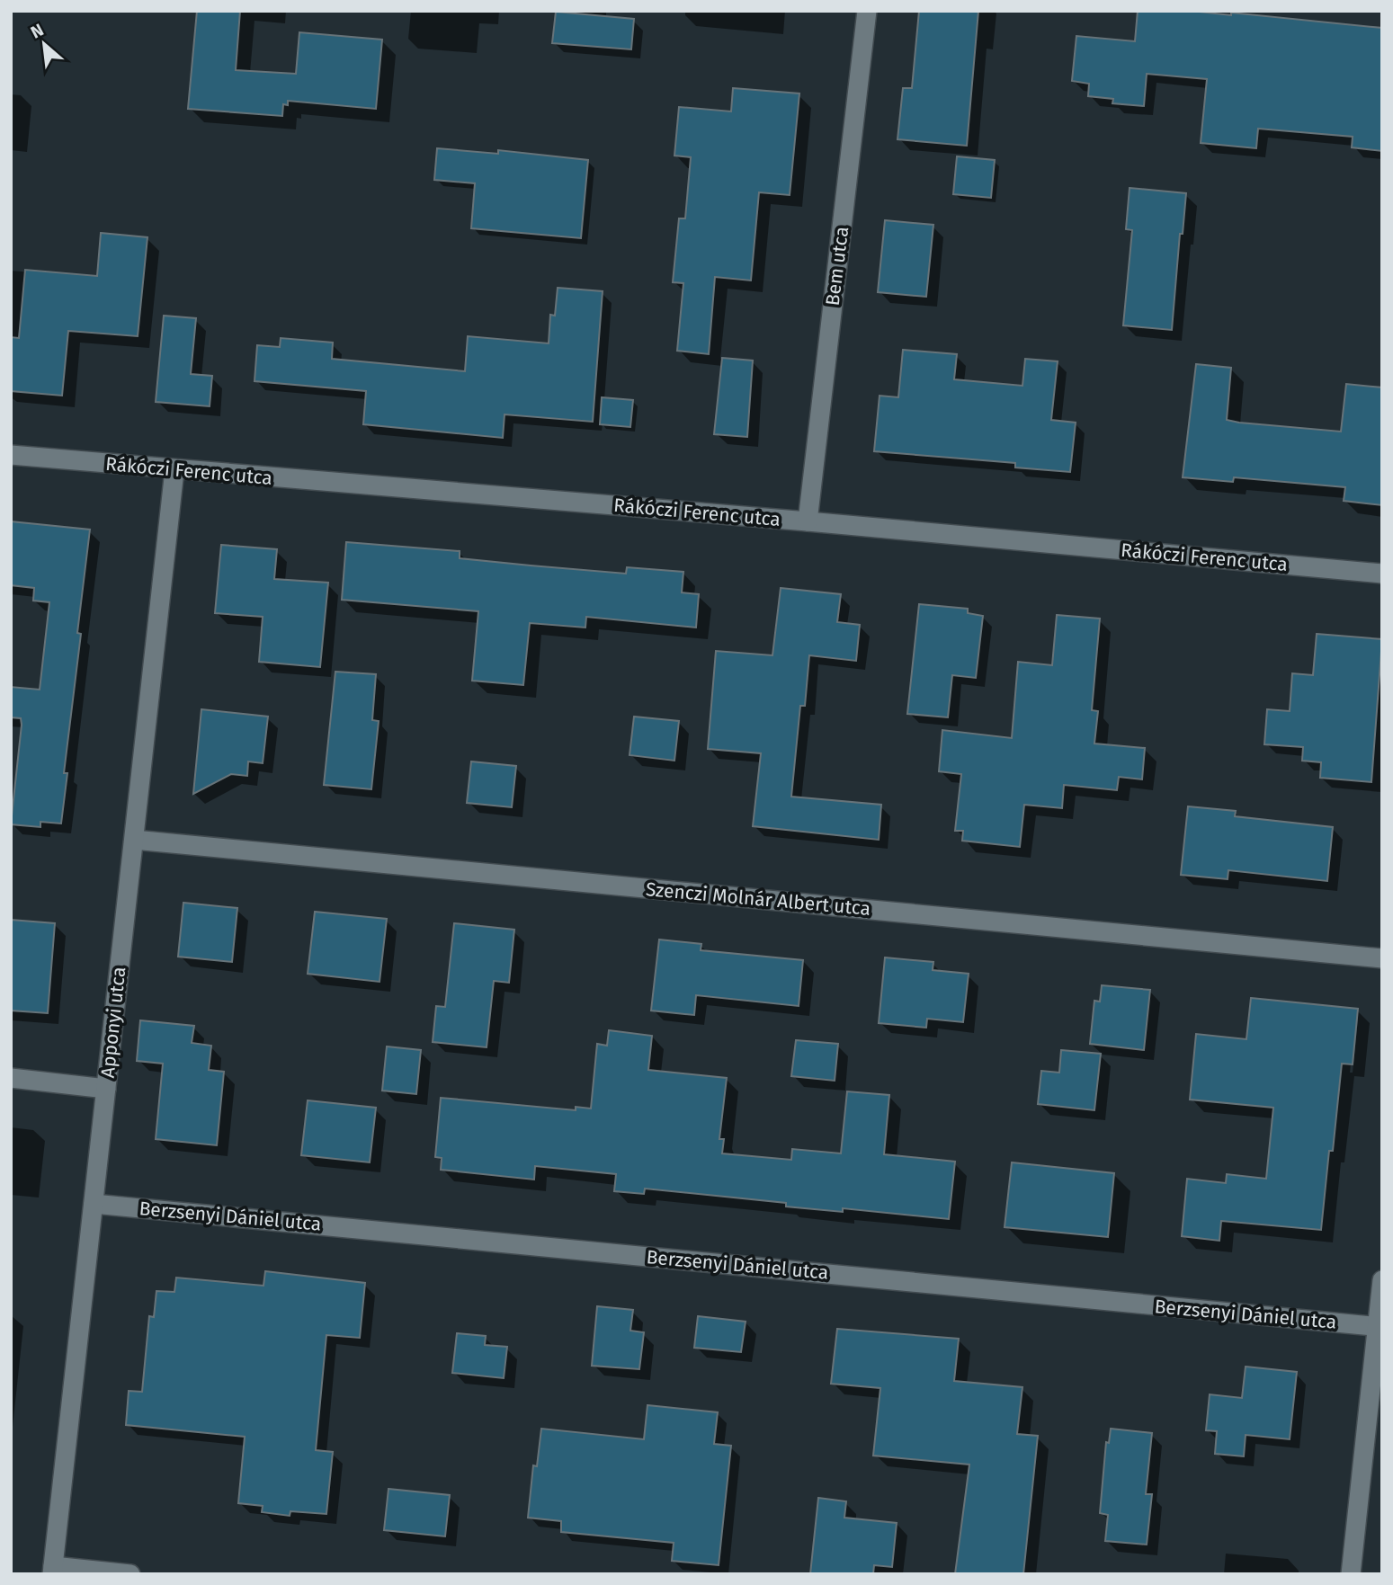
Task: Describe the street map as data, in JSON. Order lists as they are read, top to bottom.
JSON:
{
  "streets": {
    "street": [
      "Bem utca",
      "Rákóczi Ferenc utca",
      "Szenczi Molnár Albert utca",
      "Apponyi utca",
      "Berzsenyi Dániel utca"
    ]
  },
  "crossings": [
    ["Bem utca", "Rákóczi Ferenc utca"],
    ["Rákóczi Ferenc utca", "Apponyi utca"],
    ["Szenczi Molnár Albert utca", "Apponyi utca"],
    ["Apponyi utca", "Berzsenyi Dániel utca"]
  ],
  "north": "top left"
}
